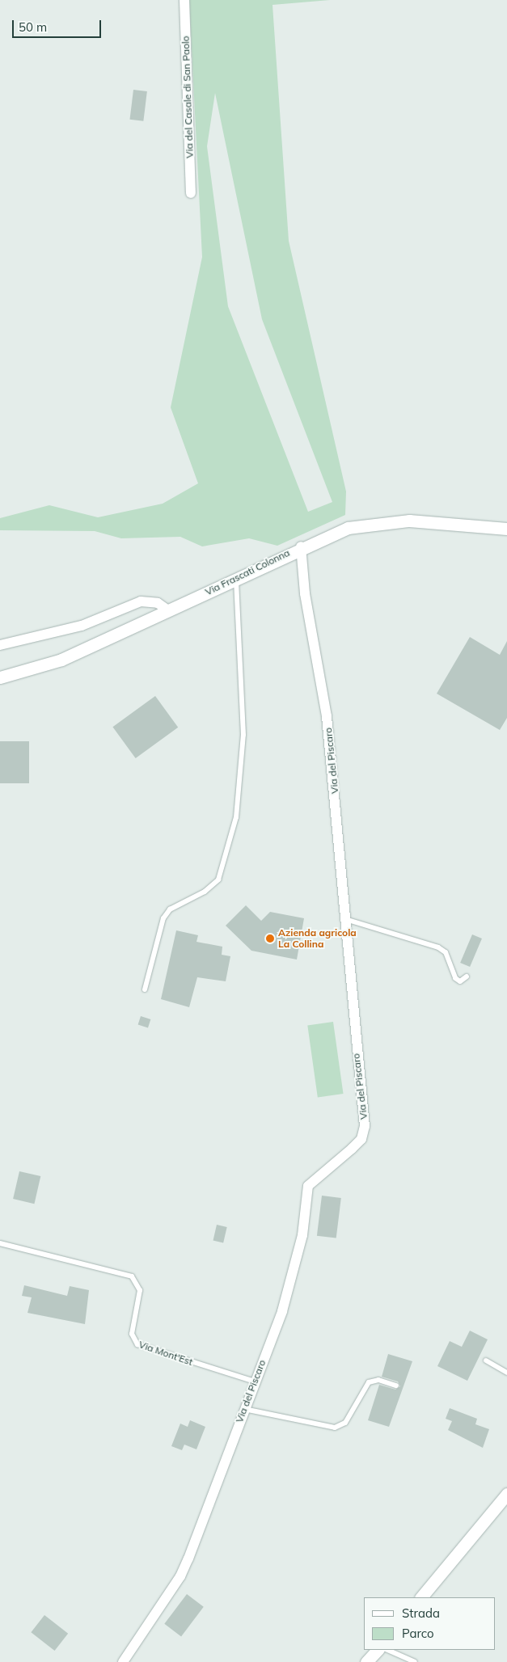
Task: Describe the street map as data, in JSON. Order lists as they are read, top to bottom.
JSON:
{
  "streets": {
    "street": ["Via del Casale di San Paolo", "Via Frascati Colonna", "Via del Piscaro"],
    "lane": ["Via Mont'Est"]
  },
  "crossings": [
    ["Via Frascati Colonna", "Via del Piscaro"],
    ["Via del Piscaro", "Via Mont'Est"]
  ],
  "places": ["Azienda agricola La Collina"],
  "legend": ["Strada", "Parco"],
  "scale_bar": "50 m"
}
